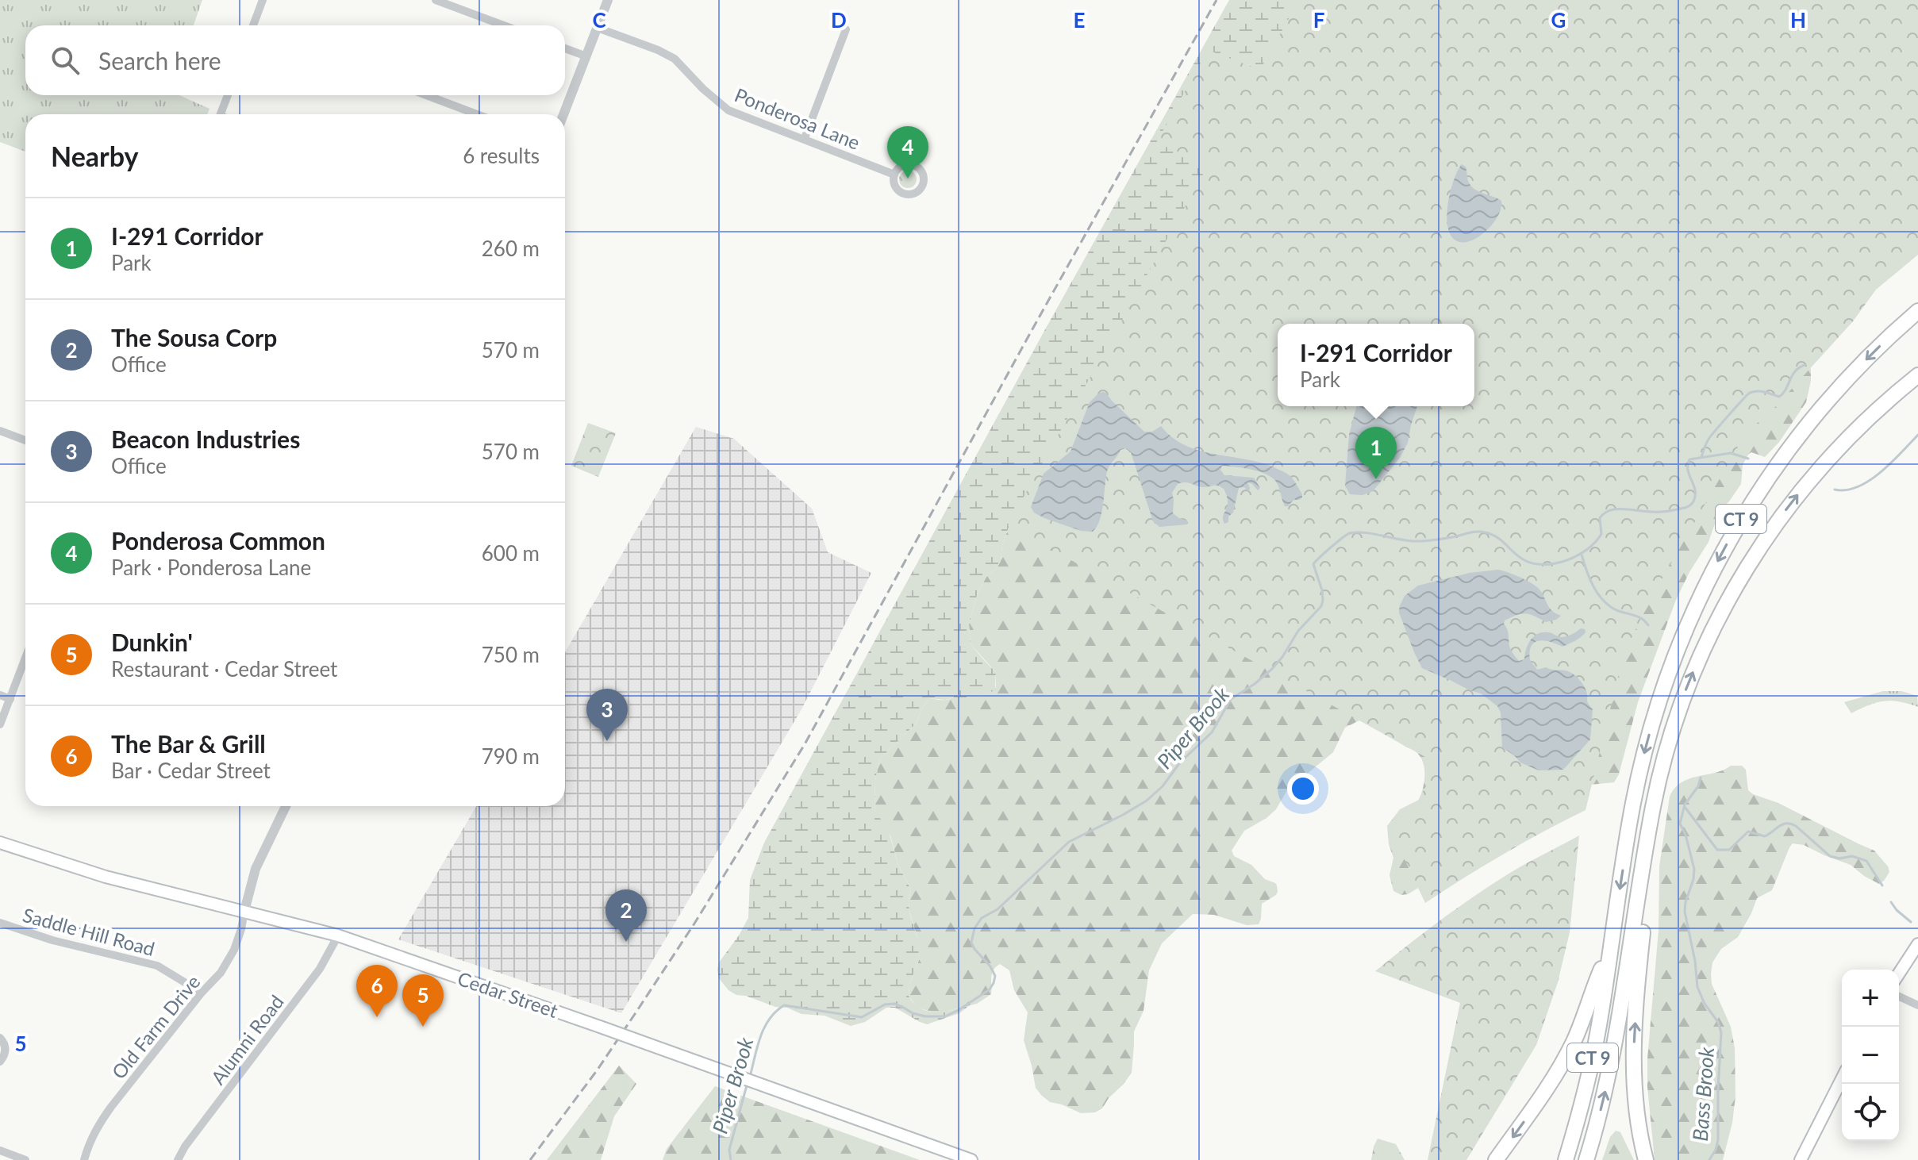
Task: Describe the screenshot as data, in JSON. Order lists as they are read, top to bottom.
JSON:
{
  "streets": {
    "highway": ["CT 9"],
    "main road": ["Cedar Street"],
    "street": [
      "Ponderosa Lane",
      "Saddle Hill Road",
      "Old Farm Drive",
      "Alumni Road"
    ]
  },
  "crossings": [
    ["Saddle Hill Road", "Old Farm Drive"],
    ["Cedar Street", "Old Farm Drive"],
    ["Cedar Street", "Alumni Road"]
  ],
  "water": ["Piper Brook", "Bass Brook"],
  "page": {
    "search": "Search here",
    "heading": ["Nearby", "6 results"],
    "pins": [
      "4",
      "1",
      "3",
      "2",
      "6",
      "5"
    ],
    "list": [
      {
        "mark": "1",
        "name": "I-291 Corridor",
        "note": "Park",
        "value": "260 m"
      },
      {
        "mark": "2",
        "name": "The Sousa Corp",
        "note": "Office",
        "value": "570 m"
      },
      {
        "mark": "3",
        "name": "Beacon Industries",
        "note": "Office",
        "value": "570 m"
      },
      {
        "mark": "4",
        "name": "Ponderosa Common",
        "note": "Park · Ponderosa Lane",
        "value": "600 m"
      },
      {
        "mark": "5",
        "name": "Dunkin'",
        "note": "Restaurant · Cedar Street",
        "value": "750 m"
      },
      {
        "mark": "6",
        "name": "The Bar & Grill",
        "note": "Bar · Cedar Street",
        "value": "790 m"
      }
    ],
    "popup": ["I-291 Corridor", "Park"],
    "map_buttons": ["+", "−"]
  },
  "grid": {
    "columns": [
      "C",
      "D",
      "E",
      "F",
      "G",
      "H"
    ],
    "rows": ["5"]
  }
}
